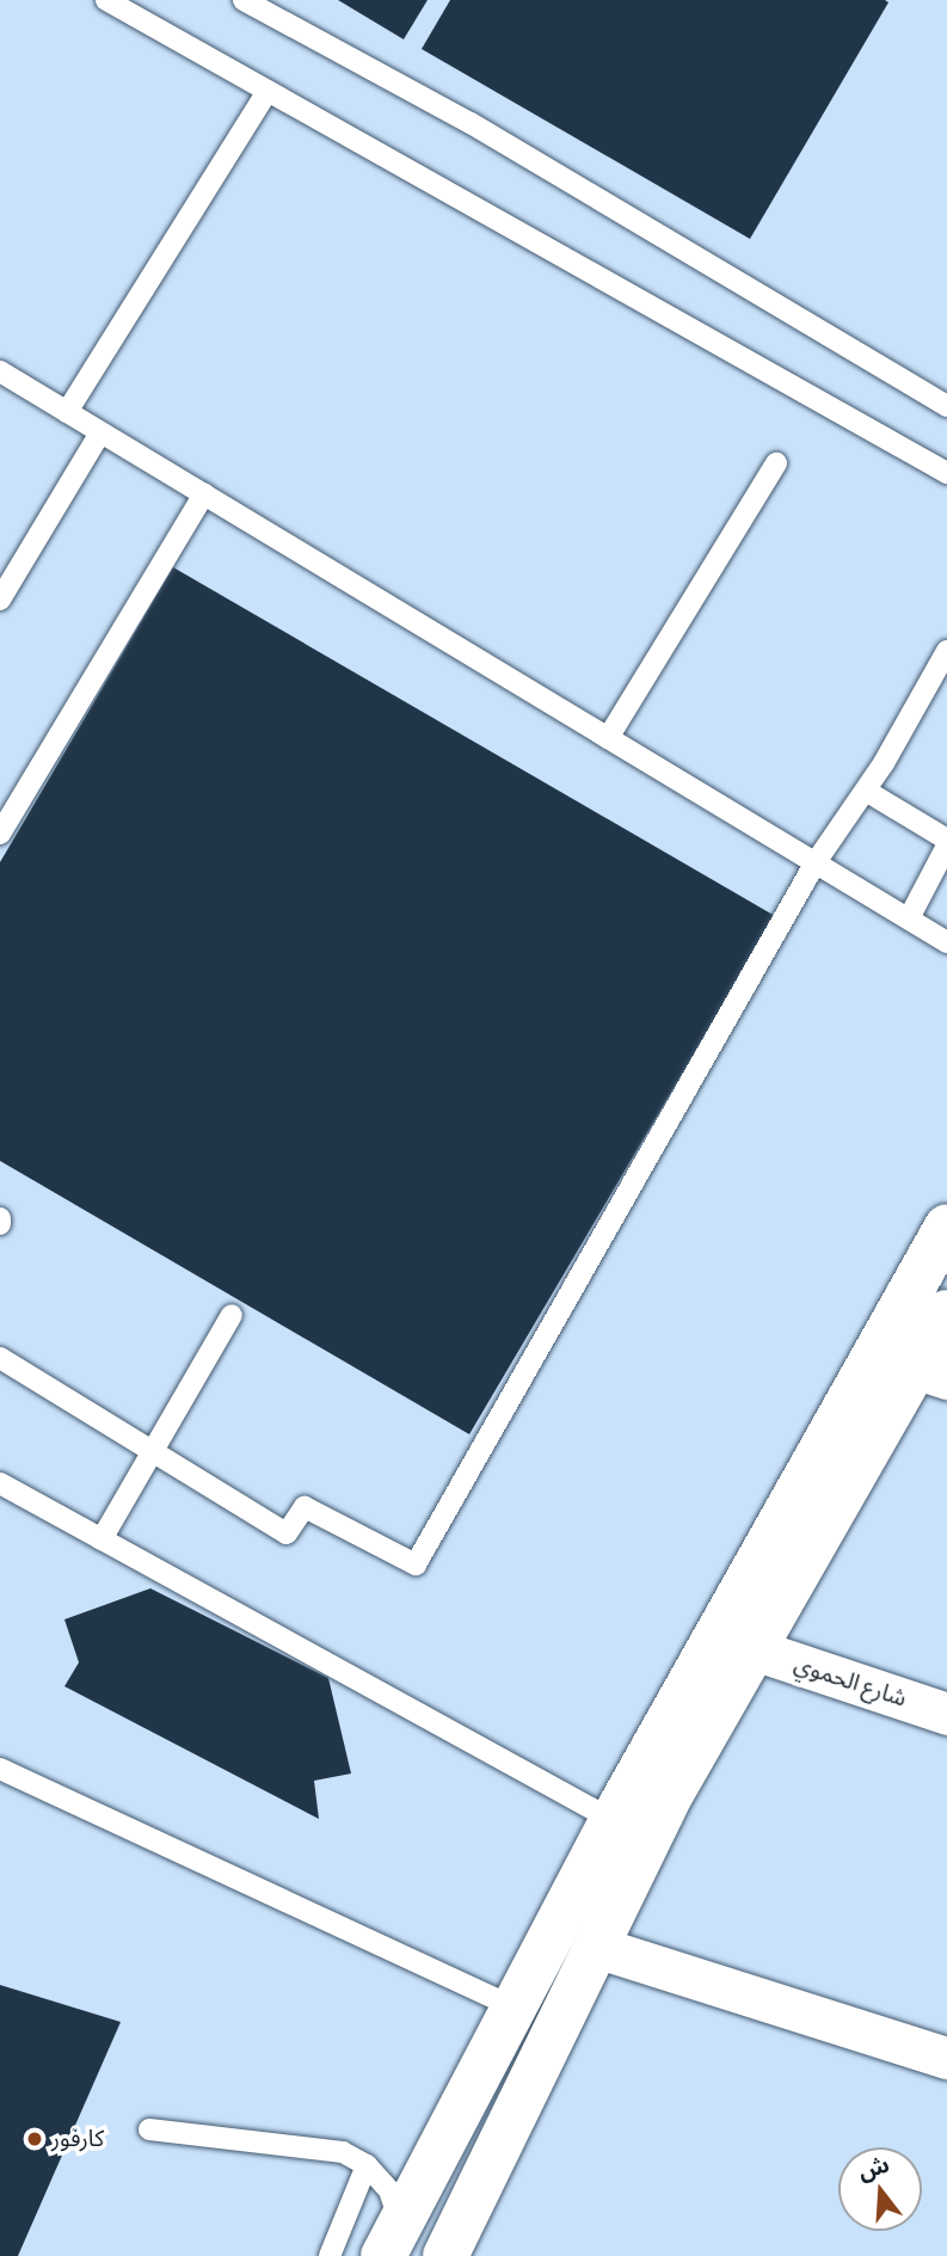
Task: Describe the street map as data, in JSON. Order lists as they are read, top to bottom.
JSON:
{
  "streets": {
    "street": ["شارع الحموي"]
  },
  "places": ["كارفور"],
  "north": "top"
}
